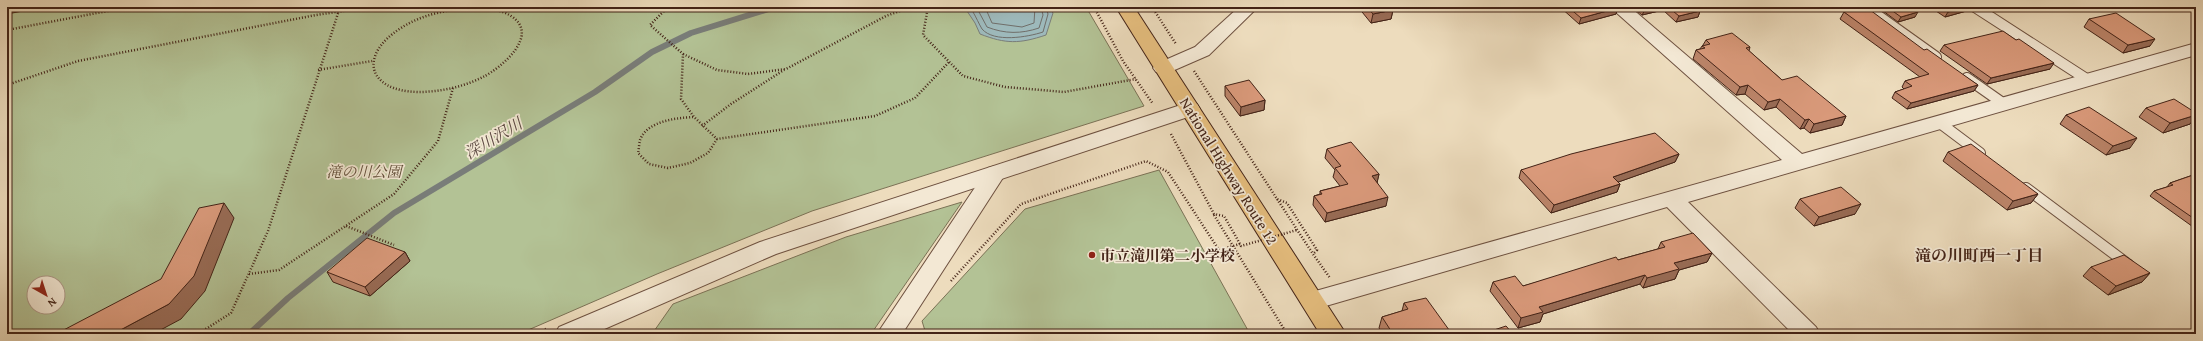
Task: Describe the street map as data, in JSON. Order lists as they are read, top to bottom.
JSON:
{
  "streets": {
    "highway": ["National Highway Route 12"]
  },
  "districts": ["滝の川町西一丁目"],
  "water": ["深川沢川"],
  "parks": ["滝の川公園"],
  "places": ["市立滝川第二小学校"],
  "north": "bottom right"
}
